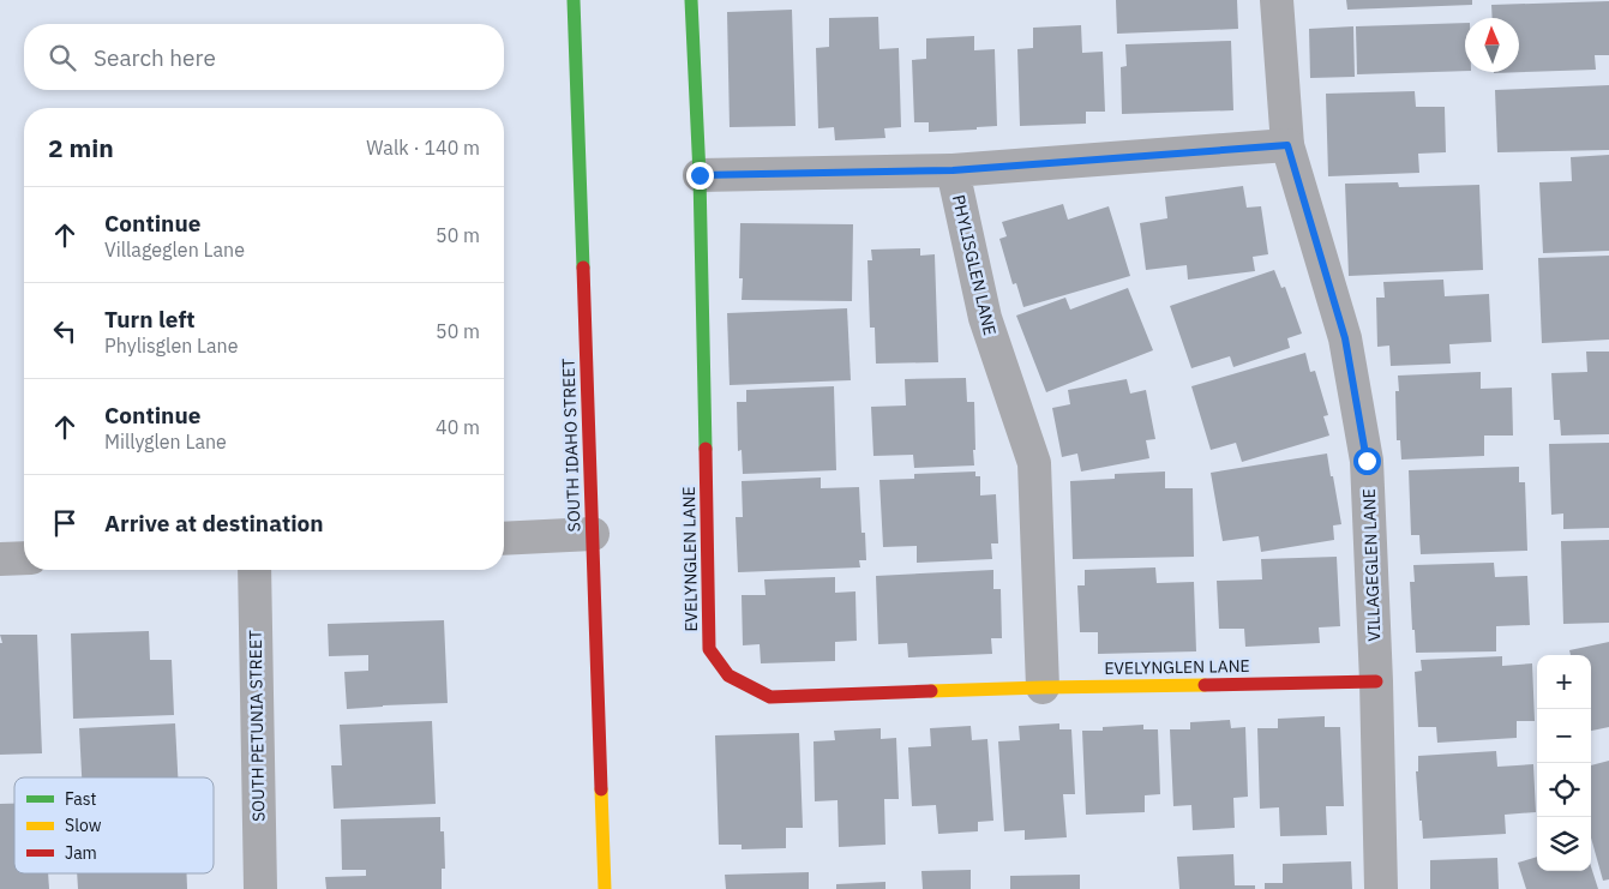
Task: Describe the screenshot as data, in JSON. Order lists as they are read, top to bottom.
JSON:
{
  "streets": {
    "street": [
      "PHYLISGLEN LANE",
      "SOUTH IDAHO STREET",
      "EVELYNGLEN LANE",
      "VILLAGEGLEN LANE",
      "SOUTH PETUNIA STREET"
    ]
  },
  "crossings": [
    ["PHYLISGLEN LANE", "EVELYNGLEN LANE"],
    ["PHYLISGLEN LANE", "VILLAGEGLEN LANE"],
    ["EVELYNGLEN LANE", "VILLAGEGLEN LANE"]
  ],
  "legend": ["Fast", "Slow", "Jam"],
  "north": "top",
  "page": {
    "search": "Search here",
    "heading": ["2 min", "Walk · 140 m"],
    "list": [
      ["Continue", "Villageglen Lane", "50 m"],
      ["Turn left", "Phylisglen Lane", "50 m"],
      ["Continue", "Millyglen Lane", "40 m"],
      "Arrive at destination"
    ],
    "map_buttons": ["+", "−"]
  }
}
